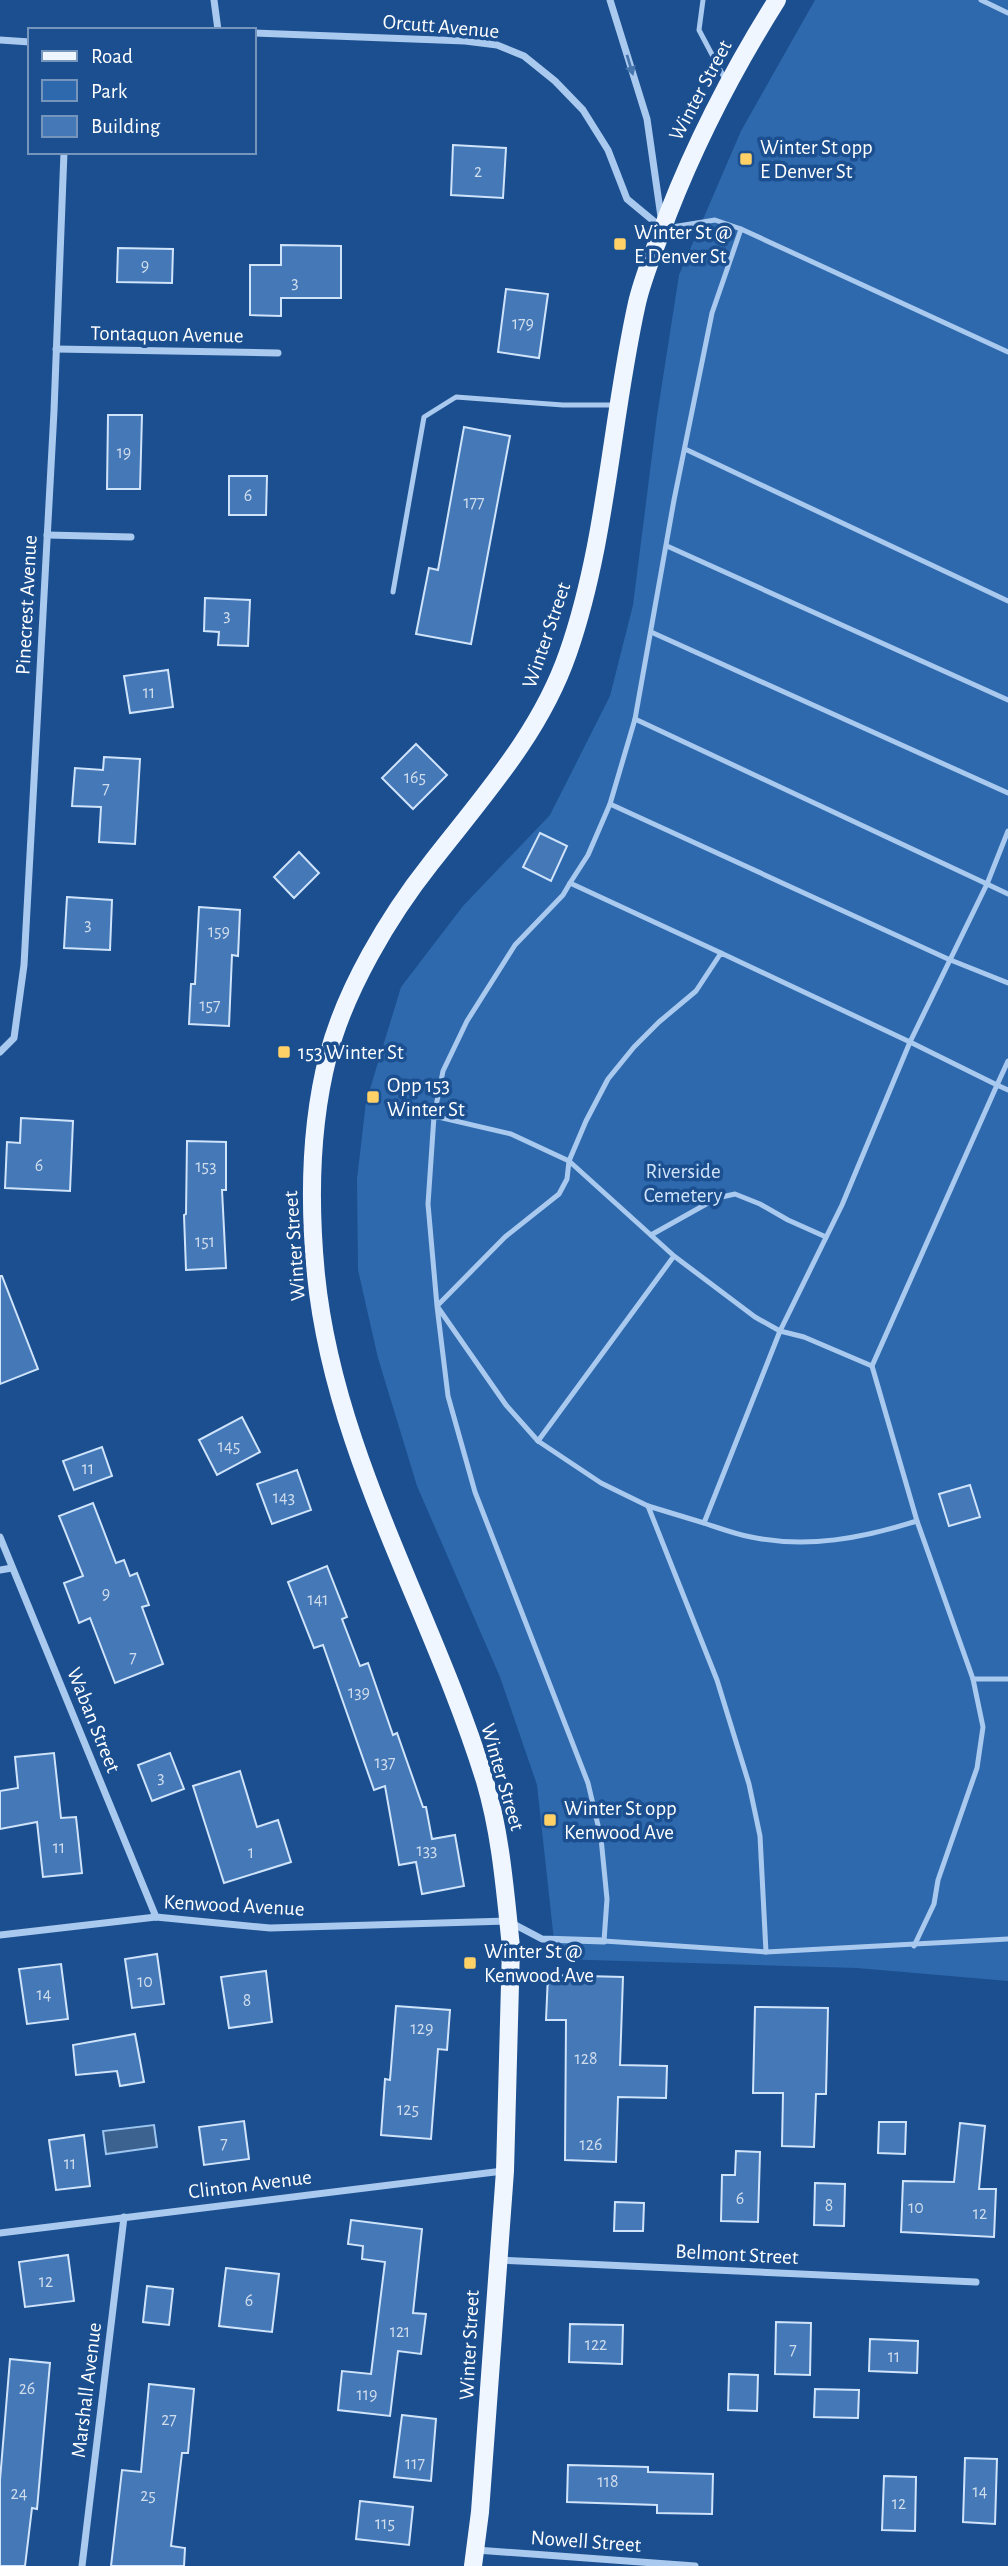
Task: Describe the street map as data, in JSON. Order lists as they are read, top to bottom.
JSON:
{
  "streets": {
    "main road": ["Winter Street"],
    "street": [
      "Orcutt Avenue",
      "Tontaquon Avenue",
      "Pinecrest Avenue",
      "Waban Street",
      "Kenwood Avenue",
      "Clinton Avenue",
      "Belmont Street",
      "Marshall Avenue",
      "Nowell Street"
    ]
  },
  "crossings": [
    ["Orcutt Avenue", "Winter Street"],
    ["Winter Street", "Kenwood Avenue"],
    ["Winter Street", "Clinton Avenue"],
    ["Winter Street", "Belmont Street"],
    ["Winter Street", "Nowell Street"],
    ["Tontaquon Avenue", "Pinecrest Avenue"],
    ["Waban Street", "Kenwood Avenue"],
    ["Clinton Avenue", "Marshall Avenue"]
  ],
  "parks": ["Riverside Cemetery"],
  "places": {
    "transit": [
      "Winter St opp E Denver St",
      "Winter St @ E Denver St",
      "153 Winter St",
      "Opp 153 Winter St",
      "Winter St opp Kenwood Ave",
      "Winter St @ Kenwood Ave"
    ]
  },
  "house_numbers": [
    "2",
    "9",
    "3",
    "179",
    "19",
    "6",
    "177",
    "3",
    "11",
    "165",
    "7",
    "3",
    "159",
    "157",
    "6",
    "153",
    "151",
    "145",
    "11",
    "143",
    "9",
    "141",
    "7",
    "139",
    "137",
    "3",
    "11",
    "133",
    "1",
    "10",
    "14",
    "8",
    "129",
    "128",
    "125",
    "7",
    "126",
    "11",
    "6",
    "8",
    "10",
    "12",
    "12",
    "6",
    "121",
    "122",
    "7",
    "11",
    "26",
    "119",
    "27",
    "117",
    "118",
    "14",
    "24",
    "25",
    "12",
    "115"
  ],
  "legend": ["Road", "Park", "Building"]
}
